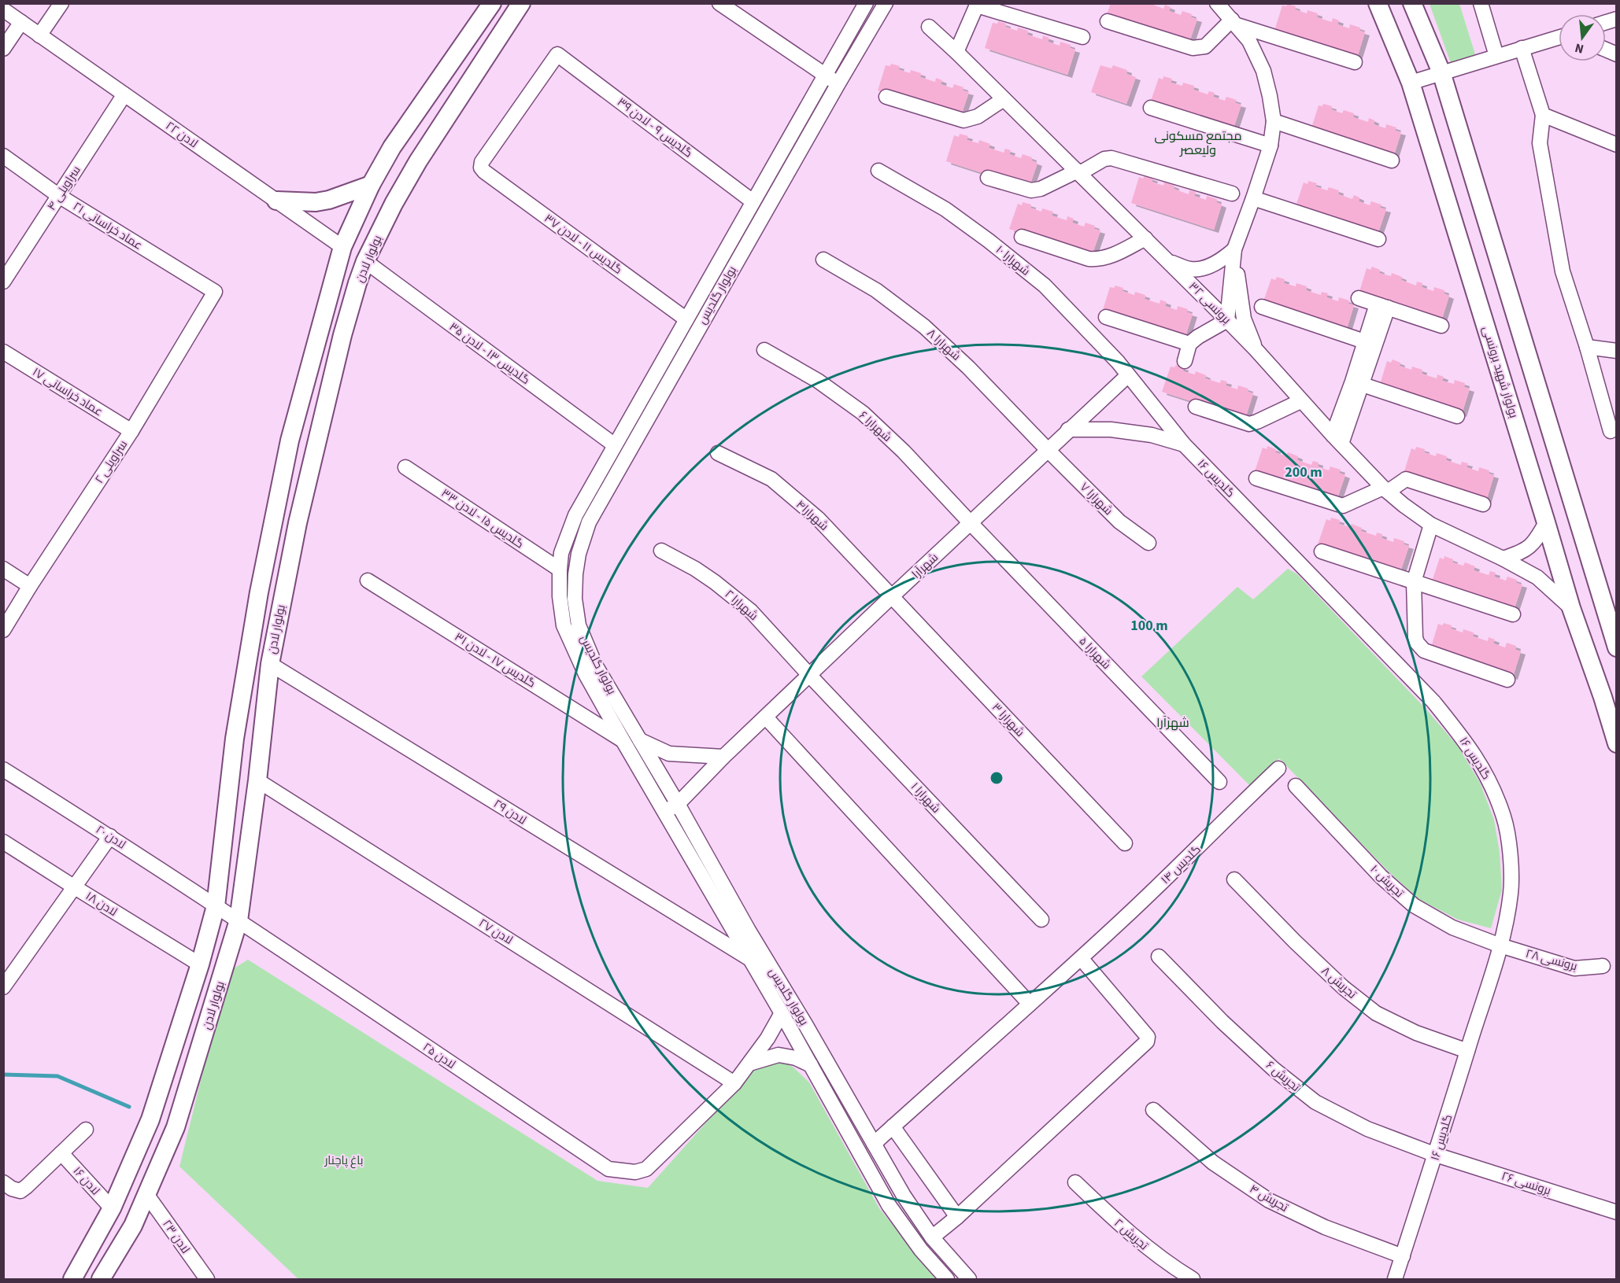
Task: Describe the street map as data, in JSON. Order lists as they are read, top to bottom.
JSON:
{
  "streets": {
    "main road": ["بولوار لادن", "بولوار شهید برونسی"],
    "street": [
      "گلدیس ۹ - لادن ۳۹",
      "لادن ۲۲",
      "سراویلی ۴",
      "عماد خراسانی ۲۱",
      "گلدیس ۱۱ - لادن ۳۷",
      "شهرارا ۱۰",
      "بولوار گلدیس",
      "برونسی ۳۲",
      "شهرارا ۸",
      "گلدیس ۱۳ - لادن ۳۵",
      "عماد خراسانی ۱۷",
      "شهرارا ۶",
      "سراویلی ۲",
      "گلدیس ۱۶",
      "شهرارا ۷",
      "شهرارا۴",
      "گلدیس ۱۵ - لادن ۳۳",
      "شهرآرا",
      "شهرارا ۲",
      "شهرارا ۵",
      "گلدیس ۱۷ - لادن ۳۱",
      "شهرارا ۳",
      "شهرارا ۱",
      "لادن ۲۹",
      "لادن ۲۰",
      "گلدیس ۱۴",
      "تجریش ۱۰",
      "لادن ۱۸",
      "لادن ۲۷",
      "برونسی ۲۸",
      "تجریش ۸",
      "لادن ۲۵",
      "تجریش ۶",
      "لادن ۱۶",
      "برونسی ۲۶",
      "تجریش ۴",
      "تجریش ۲",
      "لادن ۲۳"
    ]
  },
  "crossings": [
    ["گلدیس ۹ - لادن ۳۹", "گلدیس ۱۱ - لادن ۳۷"],
    ["گلدیس ۹ - لادن ۳۹", "بولوار گلدیس"],
    ["لادن ۲۲", "سراویلی ۴"],
    ["لادن ۲۲", "بولوار لادن"],
    ["سراویلی ۴", "عماد خراسانی ۲۱"],
    ["عماد خراسانی ۲۱", "سراویلی ۲"],
    ["گلدیس ۱۱ - لادن ۳۷", "بولوار گلدیس"],
    ["بولوار لادن", "گلدیس ۱۳ - لادن ۳۵"],
    ["بولوار لادن", "لادن ۲۹"],
    ["بولوار لادن", "لادن ۲۰"],
    ["بولوار لادن", "لادن ۱۸"],
    ["بولوار لادن", "لادن ۲۷"],
    ["بولوار لادن", "لادن ۲۵"],
    ["بولوار لادن", "لادن ۱۶"],
    ["بولوار لادن", "لادن ۲۳"],
    ["شهرارا ۱۰", "گلدیس ۱۶"],
    ["شهرارا ۱۰", "شهرآرا"],
    ["بولوار گلدیس", "گلدیس ۱۳ - لادن ۳۵"],
    ["بولوار گلدیس", "گلدیس ۱۵ - لادن ۳۳"],
    ["بولوار گلدیس", "شهرآرا"],
    ["بولوار گلدیس", "گلدیس ۱۷ - لادن ۳۱"],
    ["بولوار گلدیس", "لادن ۲۹"],
    ["بولوار گلدیس", "گلدیس ۱۴"],
    ["برونسی ۳۲", "بولوار شهید برونسی"],
    ["شهرارا ۸", "شهرارا ۷"],
    ["شهرارا ۸", "شهرآرا"],
    ["عماد خراسانی ۱۷", "سراویلی ۲"],
    ["شهرارا ۶", "شهرآرا"],
    ["شهرارا ۶", "شهرارا ۵"],
    ["گلدیس ۱۶", "شهرآرا"],
    ["گلدیس ۱۶", "تجریش ۱۰"],
    ["گلدیس ۱۶", "برونسی ۲۸"],
    ["گلدیس ۱۶", "تجریش ۸"],
    ["گلدیس ۱۶", "تجریش ۶"],
    ["گلدیس ۱۶", "برونسی ۲۶"],
    ["گلدیس ۱۶", "تجریش ۴"],
    ["شهرارا ۷", "شهرآرا"],
    ["شهرارا۴", "شهرآرا"],
    ["شهرارا۴", "شهرارا ۳"],
    ["شهرآرا", "شهرارا ۲"],
    ["شهرآرا", "شهرارا ۵"],
    ["شهرآرا", "شهرارا ۳"],
    ["شهرآرا", "شهرارا ۱"],
    ["شهرارا ۲", "شهرارا ۱"],
    ["لادن ۲۰", "لادن ۲۵"],
    ["تجریش ۱۰", "برونسی ۲۸"],
    ["لادن ۲۷", "لادن ۲۵"],
    ["تجریش ۶", "برونسی ۲۶"]
  ],
  "districts": ["مجتمع مسکونی ولیعصر", "شهرآرا"],
  "parks": ["باغ پاچنار"],
  "north": "bottom",
  "rings": ["200 m", "100 m"]
}
